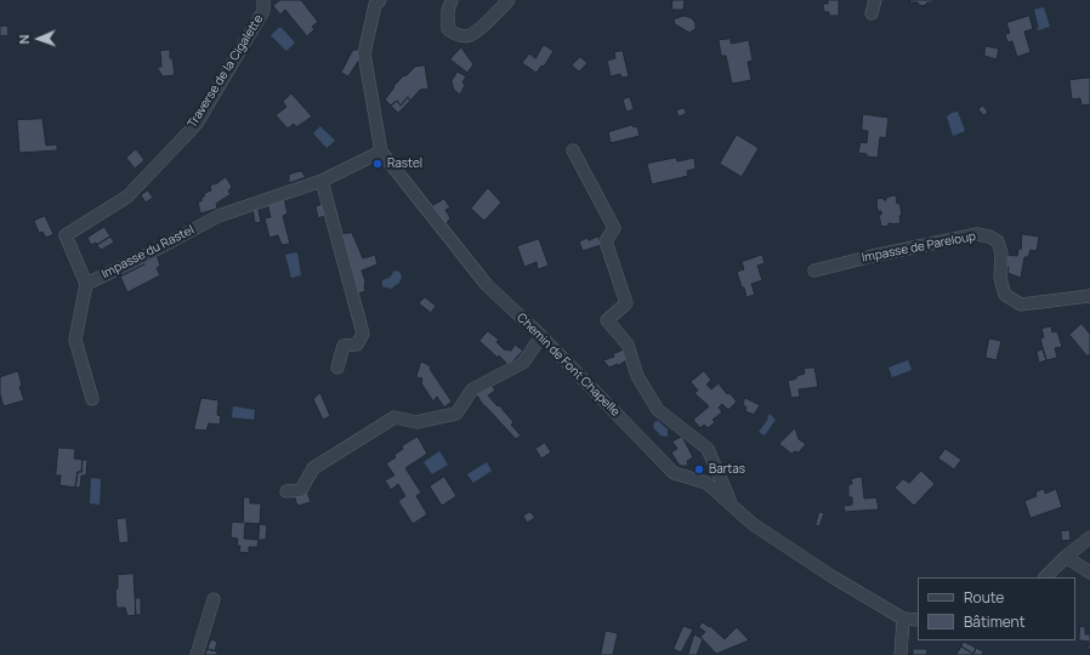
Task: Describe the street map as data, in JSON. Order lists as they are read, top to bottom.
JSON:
{
  "streets": {
    "street": [
      "Traverse de la Cigalette",
      "Impasse de Pareloup",
      "Impasse du Rastel",
      "Chemin de Font Chapelle"
    ]
  },
  "crossings": [
    ["Traverse de la Cigalette", "Impasse du Rastel"],
    ["Impasse du Rastel", "Chemin de Font Chapelle"]
  ],
  "places": ["Rastel", "Bartas"],
  "legend": ["Route", "Bâtiment"],
  "north": "left"
}
